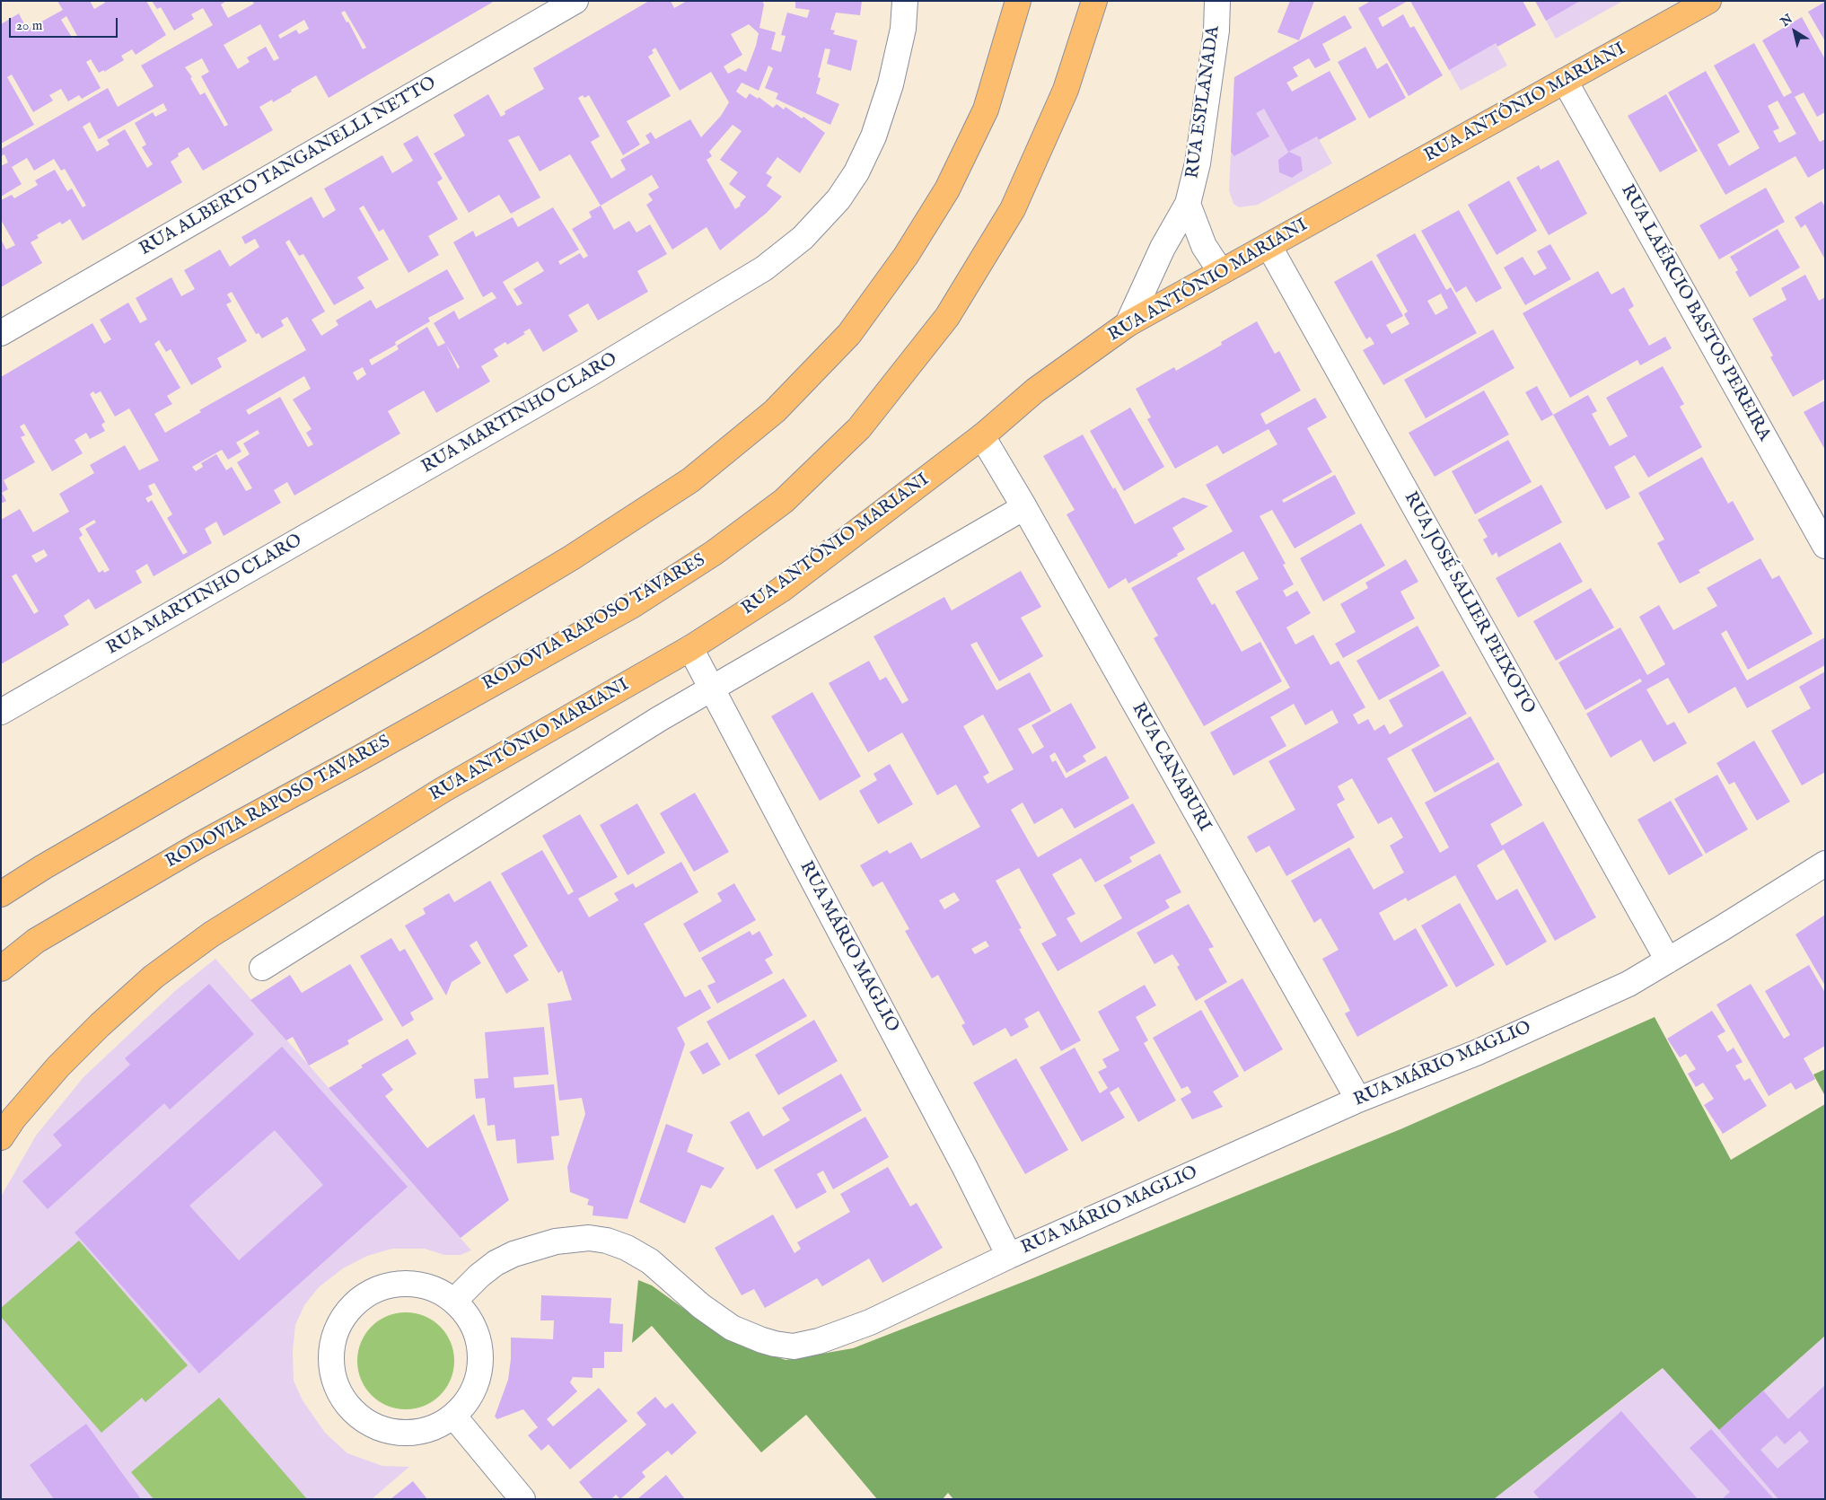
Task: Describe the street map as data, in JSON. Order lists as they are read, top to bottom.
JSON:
{
  "streets": {
    "main road": ["RUA ANTÔNIO MARIANI", "RODOVIA RAPOSO TAVARES"],
    "street": [
      "RUA ESPLANADA",
      "RUA ALBERTO TANGANELLI NETTO",
      "RUA LAÉRCIO BASTOS PEREIRA",
      "RUA MARTINHO CLARO",
      "RUA JOSÉ SALIER PEIXOTO",
      "RUA CANABURI",
      "RUA MÁRIO MAGLIO"
    ]
  },
  "crossings": [
    ["RUA ESPLANADA", "RUA ANTÔNIO MARIANI"],
    ["RUA ANTÔNIO MARIANI", "RUA LAÉRCIO BASTOS PEREIRA"],
    ["RUA ANTÔNIO MARIANI", "RUA JOSÉ SALIER PEIXOTO"],
    ["RUA ANTÔNIO MARIANI", "RUA CANABURI"],
    ["RUA ANTÔNIO MARIANI", "RUA MÁRIO MAGLIO"],
    ["RUA JOSÉ SALIER PEIXOTO", "RUA MÁRIO MAGLIO"],
    ["RUA CANABURI", "RUA MÁRIO MAGLIO"]
  ],
  "scale_bar": "20 m",
  "north": "top left"
}
